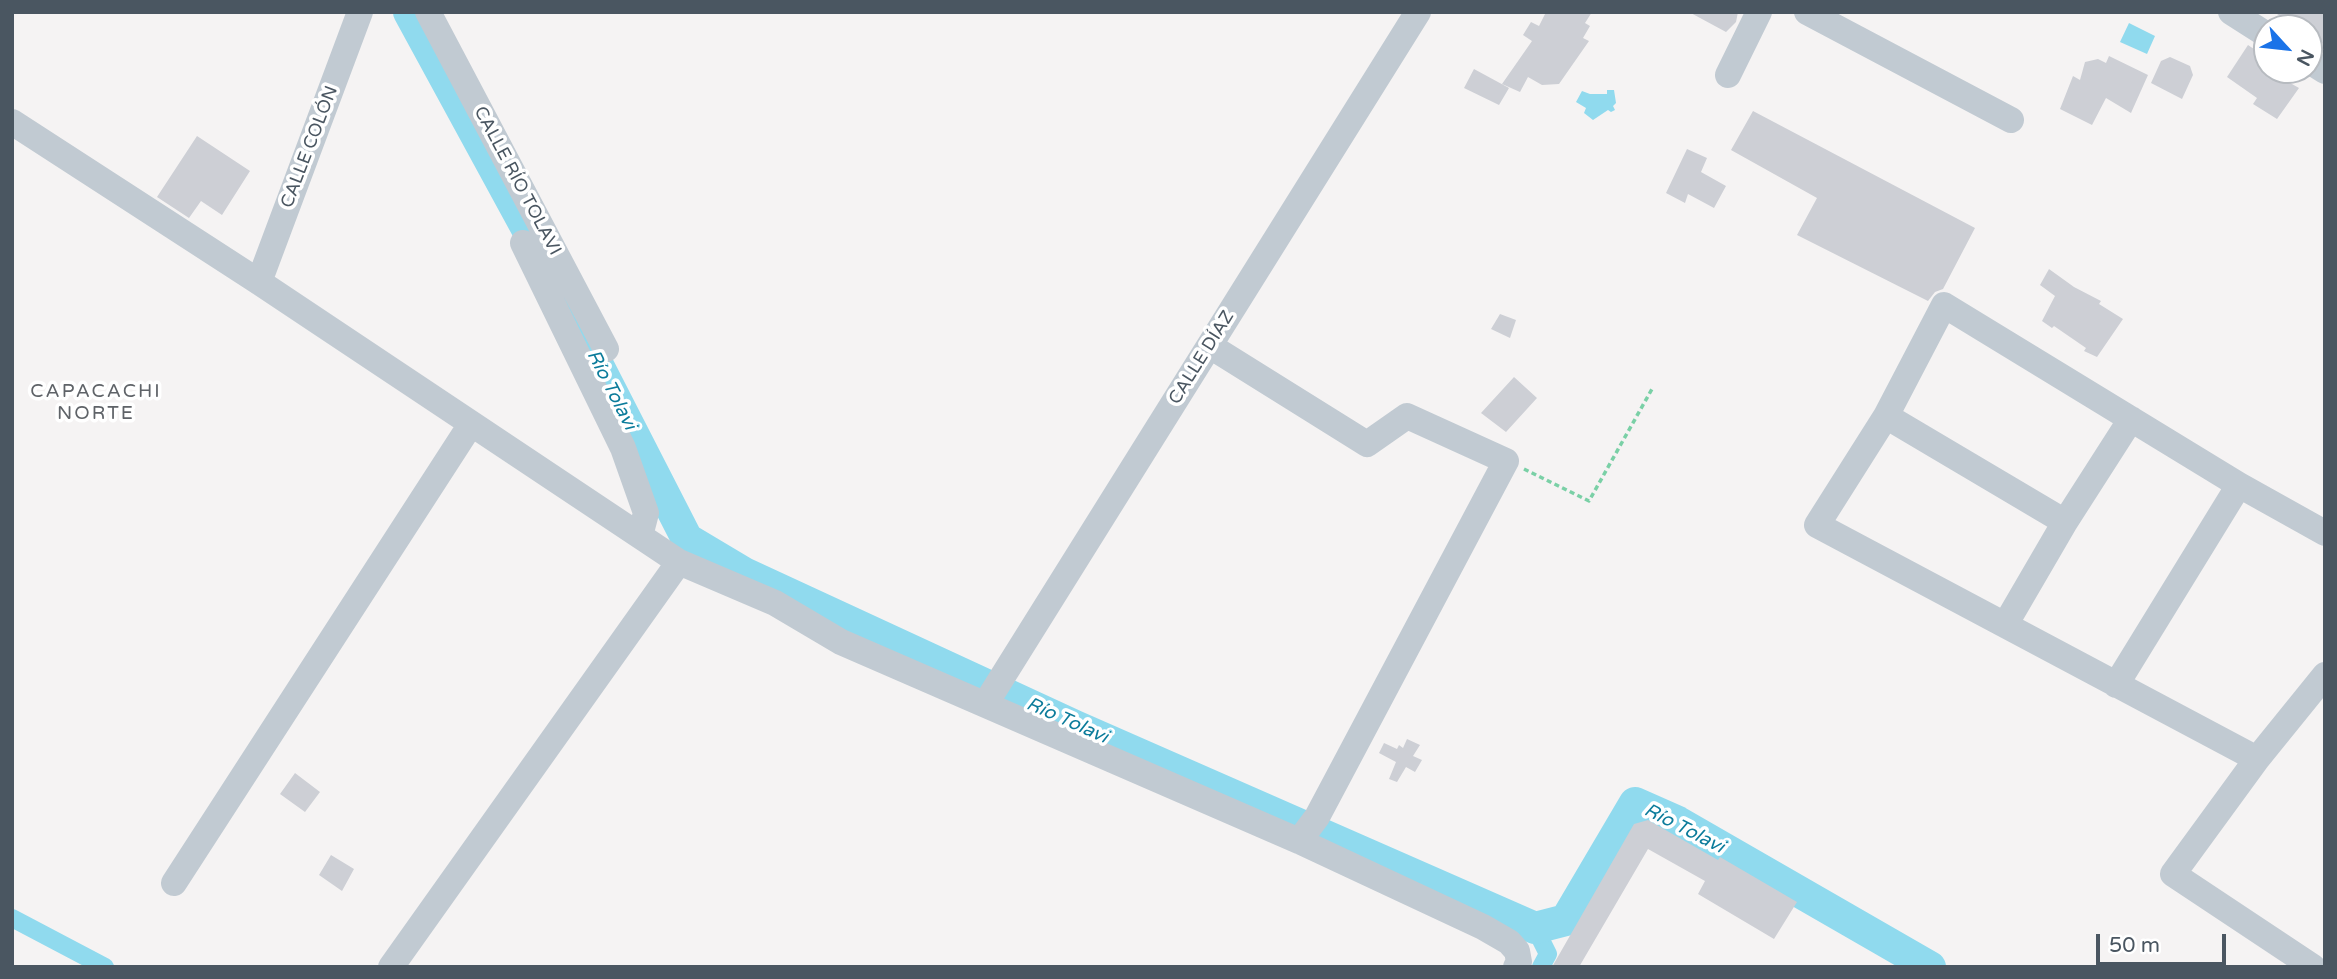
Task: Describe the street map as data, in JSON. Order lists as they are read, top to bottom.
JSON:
{
  "streets": {
    "street": ["CALLE COLÓN", "CALLE RÍO TOLAVI", "CALLE DÍAZ"]
  },
  "districts": ["CAPACACHI NORTE"],
  "water": ["Río Tolavi"],
  "scale_bar": "50 m",
  "north": "bottom right"
}
